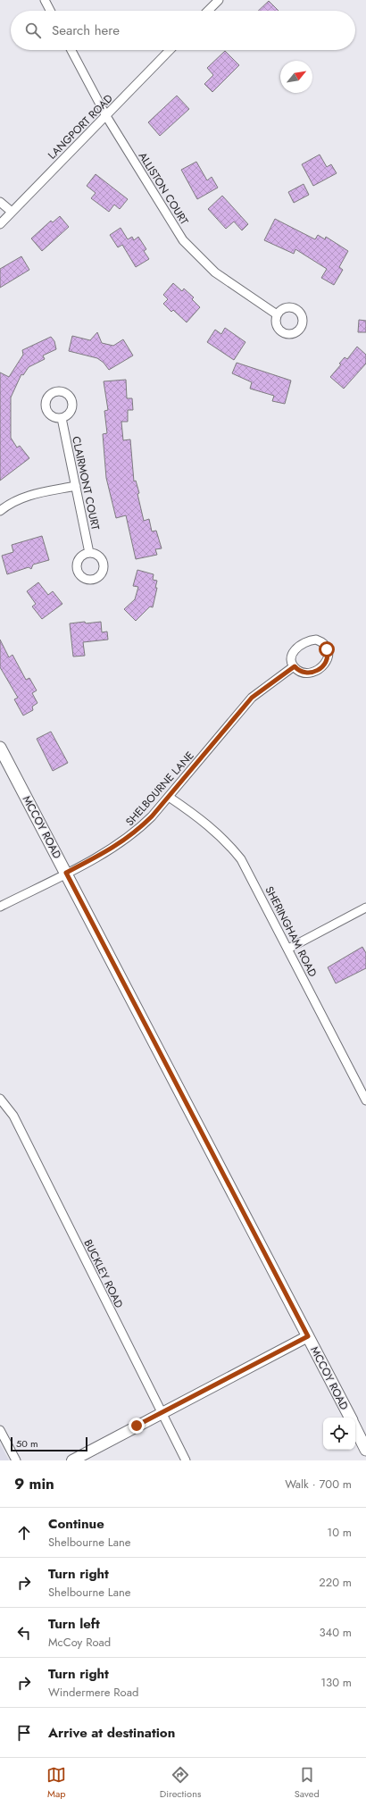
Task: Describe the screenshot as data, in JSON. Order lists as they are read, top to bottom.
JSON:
{
  "streets": {
    "main road": ["MCCOY ROAD"],
    "street": [
      "LANGPORT ROAD",
      "ALLISTON COURT",
      "CLAIRMONT COURT",
      "SHELBOURNE LANE",
      "SHERINGHAM ROAD",
      "BUCKLEY ROAD"
    ]
  },
  "crossings": [
    ["LANGPORT ROAD", "ALLISTON COURT"],
    ["SHELBOURNE LANE", "MCCOY ROAD"],
    ["SHELBOURNE LANE", "SHERINGHAM ROAD"]
  ],
  "scale_bar": "50 m",
  "north": "top right",
  "page": {
    "search": "Search here",
    "scale": "50 m",
    "heading": ["9 min", "Walk · 700 m"],
    "list": [
      ["Continue", "Shelbourne Lane", "10 m"],
      ["Turn right", "Shelbourne Lane", "220 m"],
      ["Turn left", "McCoy Road", "340 m"],
      ["Turn right", "Windermere Road", "130 m"],
      "Arrive at destination"
    ],
    "nav": ["Map", "Directions", "Saved"]
  }
}
